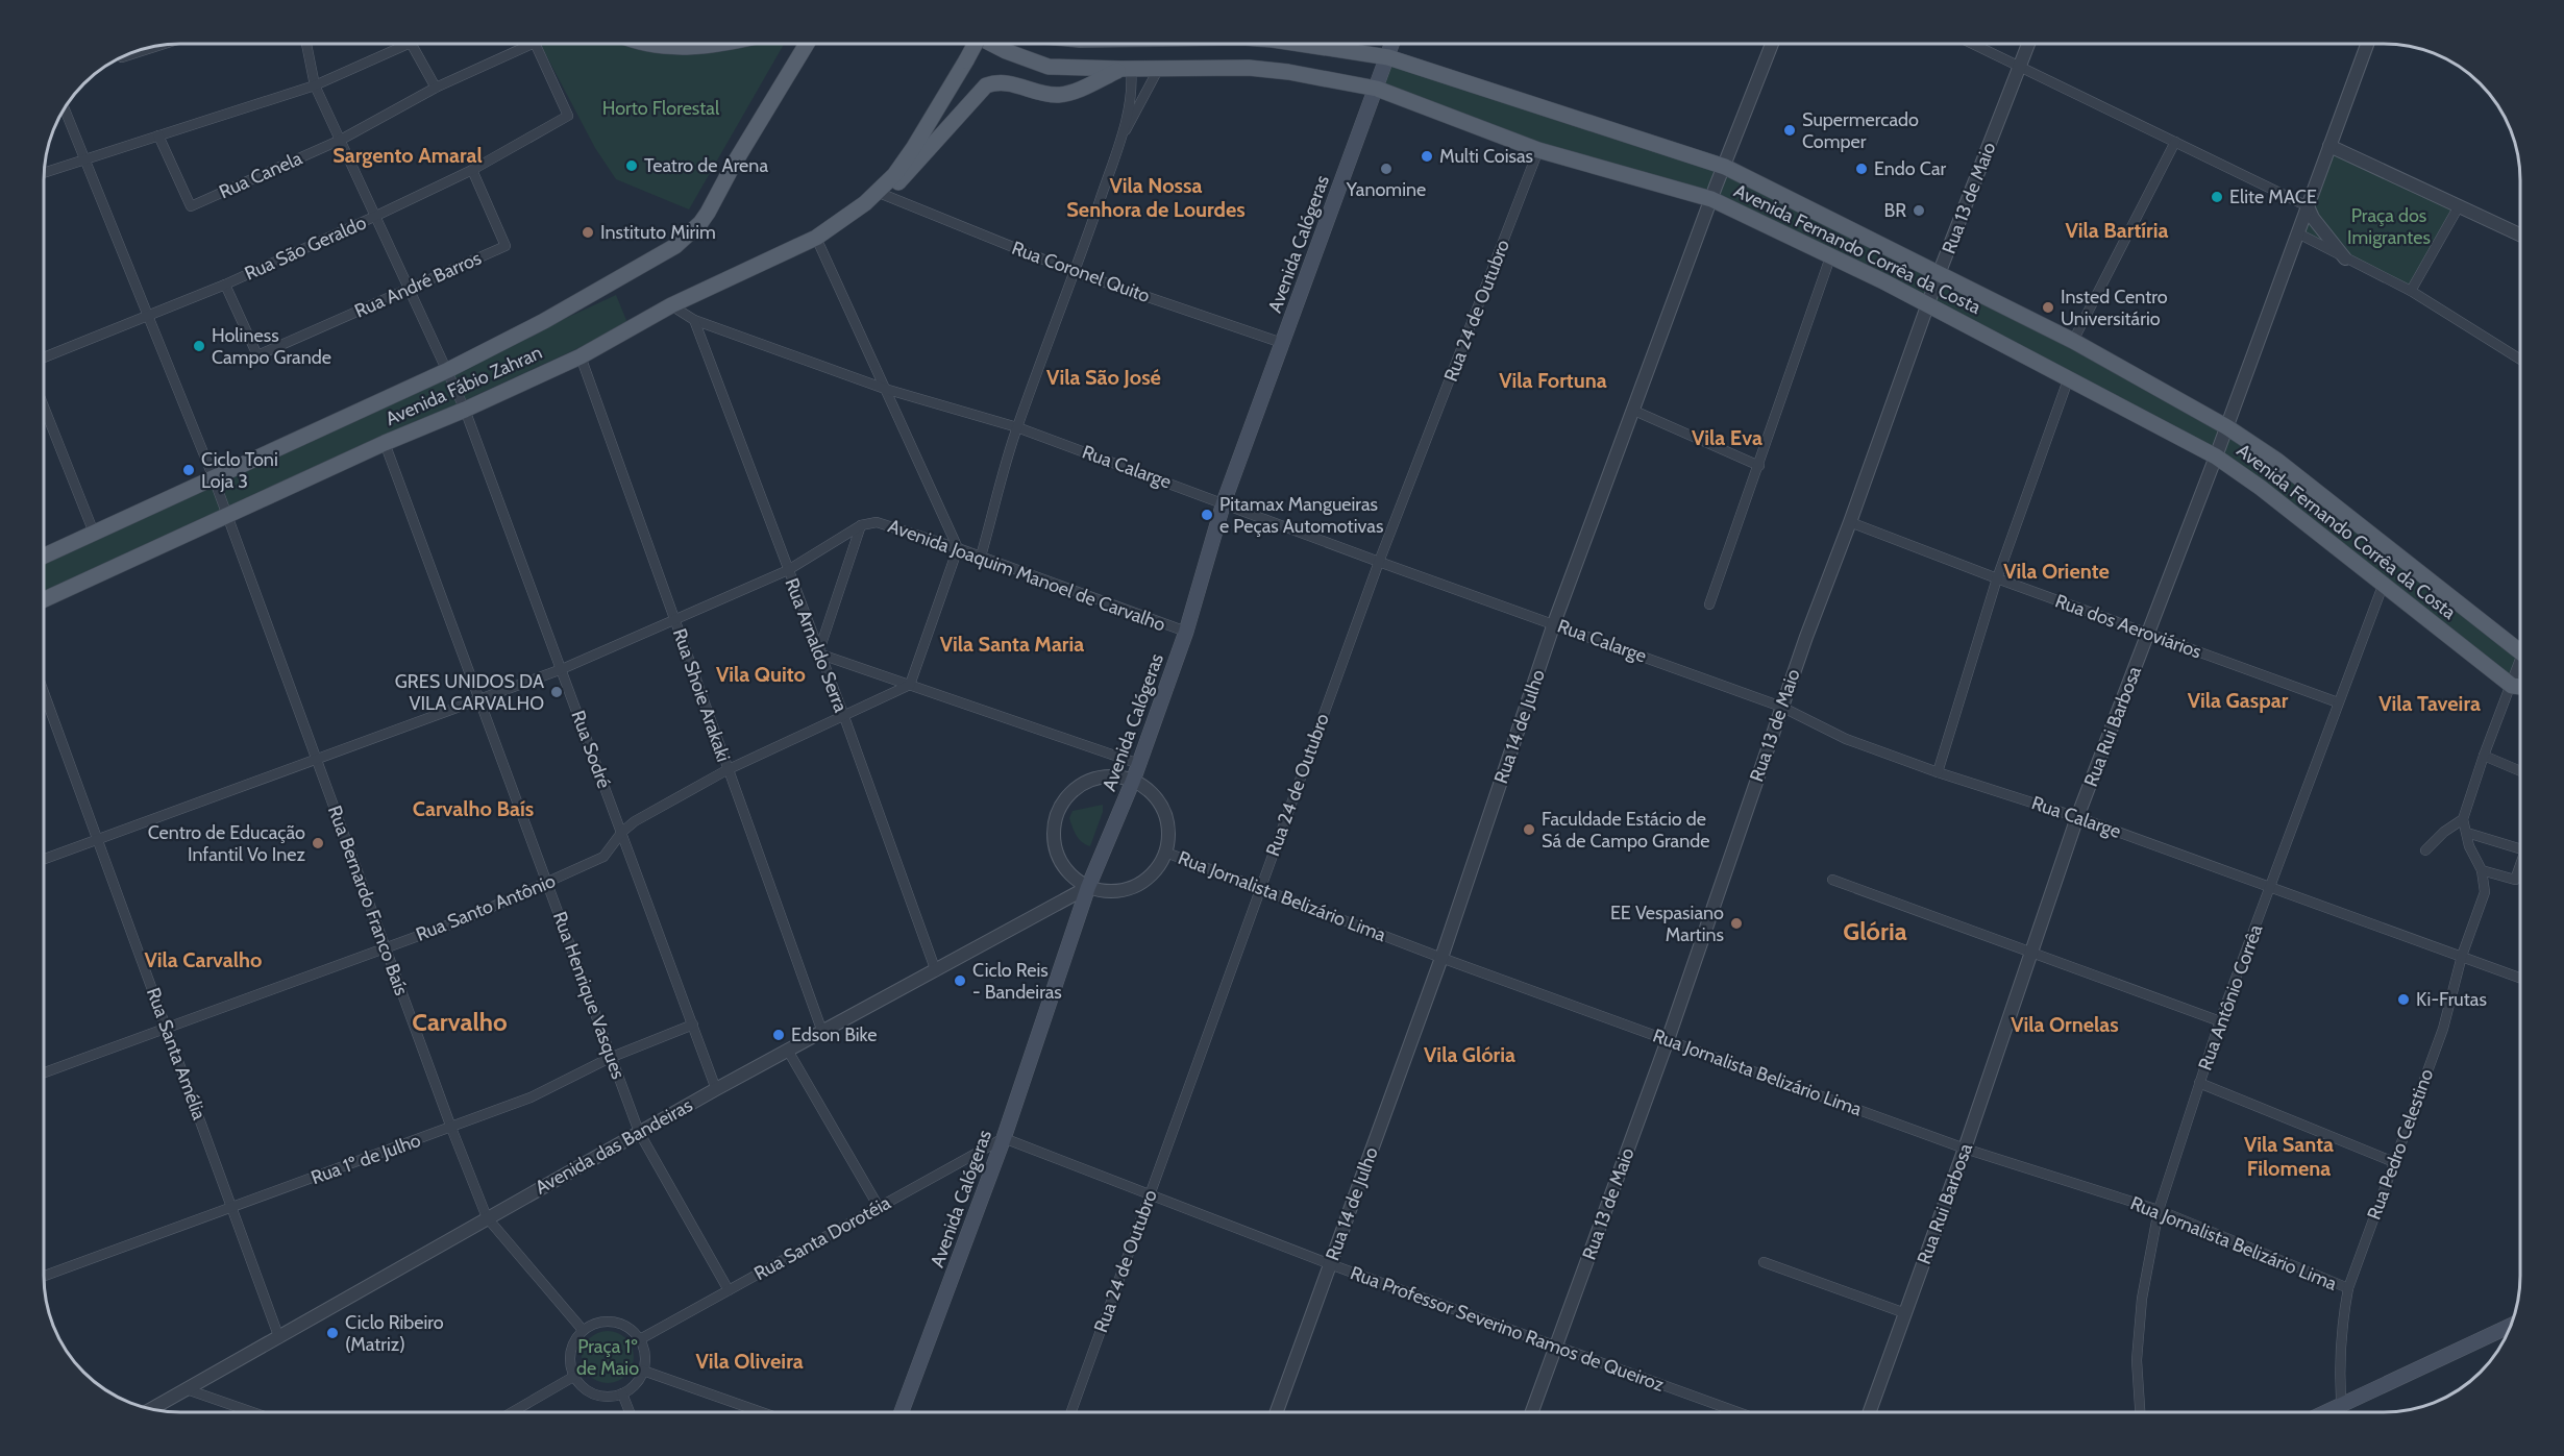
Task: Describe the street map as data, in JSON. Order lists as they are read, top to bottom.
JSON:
{
  "streets": {
    "main road": ["Avenida Calógeras", "Avenida Fernando Corrêa da Costa", "Avenida Fábio Zahran"],
    "street": [
      "Rua Canela",
      "Rua 13 de Maio",
      "Rua São Geraldo",
      "Rua Coronel Quito",
      "Rua André Barros",
      "Rua 24 de Outubro",
      "Rua Calarge",
      "Avenida Joaquim Manoel de Carvalho",
      "Rua dos Aeroviários",
      "Rua Arnaldo Serra",
      "Rua Shoie Arakaki",
      "Rua 14 de Julho",
      "Rua Rui Barbosa",
      "Rua Sodré",
      "Rua Jornalista Belizário Lima",
      "Rua Bernardo Franco Baís",
      "Rua Santo Antônio",
      "Rua Henrique Vasques",
      "Rua Antônio Corrêa",
      "Rua Santa Amélia",
      "Rua Pedro Celestino",
      "Avenida das Bandeiras",
      "Rua 1º de Julho",
      "Rua Santa Dorotéia",
      "Rua Professor Severino Ramos de Queiroz"
    ]
  },
  "crossings": [
    ["Rua Canela", "Rua São Geraldo"],
    ["Rua Canela", "Rua Sodré"],
    ["Rua 13 de Maio", "Avenida Fernando Corrêa da Costa"],
    ["Rua 13 de Maio", "Rua Calarge"],
    ["Rua 13 de Maio", "Rua dos Aeroviários"],
    ["Rua 13 de Maio", "Rua Jornalista Belizário Lima"],
    ["Rua 13 de Maio", "Rua Professor Severino Ramos de Queiroz"],
    ["Avenida Calógeras", "Avenida Fernando Corrêa da Costa"],
    ["Avenida Calógeras", "Rua Coronel Quito"],
    ["Avenida Calógeras", "Rua Calarge"],
    ["Avenida Calógeras", "Avenida Joaquim Manoel de Carvalho"],
    ["Avenida Calógeras", "Rua Jornalista Belizário Lima"],
    ["Avenida Calógeras", "Avenida das Bandeiras"],
    ["Avenida Calógeras", "Rua Santa Dorotéia"],
    ["Avenida Calógeras", "Rua Professor Severino Ramos de Queiroz"],
    ["Rua São Geraldo", "Rua André Barros"],
    ["Rua São Geraldo", "Rua Sodré"],
    ["Rua São Geraldo", "Rua Bernardo Franco Baís"],
    ["Avenida Fernando Corrêa da Costa", "Rua 24 de Outubro"],
    ["Avenida Fernando Corrêa da Costa", "Rua 14 de Julho"],
    ["Avenida Fernando Corrêa da Costa", "Rua Rui Barbosa"],
    ["Avenida Fernando Corrêa da Costa", "Rua Antônio Corrêa"],
    ["Rua Coronel Quito", "Avenida Fábio Zahran"],
    ["Rua André Barros", "Rua Sodré"],
    ["Rua 24 de Outubro", "Rua Calarge"],
    ["Rua 24 de Outubro", "Rua Jornalista Belizário Lima"],
    ["Rua 24 de Outubro", "Rua Professor Severino Ramos de Queiroz"],
    ["Avenida Fábio Zahran", "Rua Calarge"],
    ["Avenida Fábio Zahran", "Rua Shoie Arakaki"],
    ["Avenida Fábio Zahran", "Rua Sodré"],
    ["Avenida Fábio Zahran", "Rua Bernardo Franco Baís"],
    ["Avenida Fábio Zahran", "Rua Henrique Vasques"],
    ["Rua Calarge", "Rua Arnaldo Serra"],
    ["Rua Calarge", "Rua 14 de Julho"],
    ["Rua Calarge", "Rua Rui Barbosa"],
    ["Rua Calarge", "Rua Antônio Corrêa"],
    ["Rua Calarge", "Rua Pedro Celestino"],
    ["Avenida Joaquim Manoel de Carvalho", "Rua Arnaldo Serra"],
    ["Avenida Joaquim Manoel de Carvalho", "Rua Shoie Arakaki"],
    ["Avenida Joaquim Manoel de Carvalho", "Rua Sodré"],
    ["Avenida Joaquim Manoel de Carvalho", "Rua Bernardo Franco Baís"],
    ["Avenida Joaquim Manoel de Carvalho", "Rua Henrique Vasques"],
    ["Avenida Joaquim Manoel de Carvalho", "Rua Santa Amélia"],
    ["Rua dos Aeroviários", "Rua Rui Barbosa"],
    ["Rua dos Aeroviários", "Rua Antônio Corrêa"],
    ["Rua Arnaldo Serra", "Rua Santo Antônio"],
    ["Rua Arnaldo Serra", "Avenida das Bandeiras"],
    ["Rua Shoie Arakaki", "Rua Santo Antônio"],
    ["Rua Shoie Arakaki", "Avenida das Bandeiras"],
    ["Rua 14 de Julho", "Rua Jornalista Belizário Lima"],
    ["Rua 14 de Julho", "Rua Professor Severino Ramos de Queiroz"],
    ["Rua Rui Barbosa", "Rua Jornalista Belizário Lima"],
    ["Rua Sodré", "Rua Santo Antônio"],
    ["Rua Sodré", "Avenida das Bandeiras"],
    ["Rua Sodré", "Rua 1º de Julho"],
    ["Rua Jornalista Belizário Lima", "Rua Antônio Corrêa"],
    ["Rua Jornalista Belizário Lima", "Rua Pedro Celestino"],
    ["Rua Jornalista Belizário Lima", "Avenida das Bandeiras"],
    ["Rua Bernardo Franco Baís", "Rua Santo Antônio"],
    ["Rua Bernardo Franco Baís", "Avenida das Bandeiras"],
    ["Rua Bernardo Franco Baís", "Rua 1º de Julho"],
    ["Rua Bernardo Franco Baís", "Rua Santa Dorotéia"],
    ["Rua Santo Antônio", "Rua Henrique Vasques"],
    ["Rua Santo Antônio", "Rua Santa Amélia"],
    ["Rua Henrique Vasques", "Avenida das Bandeiras"],
    ["Rua Henrique Vasques", "Rua 1º de Julho"],
    ["Rua Henrique Vasques", "Rua Santa Dorotéia"],
    ["Rua Santa Amélia", "Avenida das Bandeiras"],
    ["Rua Santa Amélia", "Rua 1º de Julho"],
    ["Rua Santa Dorotéia", "Rua Professor Severino Ramos de Queiroz"]
  ],
  "districts": [
    "Sargento Amaral",
    "Vila Nossa Senhora de Lourdes",
    "Vila Bartíria",
    "Vila São José",
    "Vila Fortuna",
    "Vila Eva",
    "Vila Oriente",
    "Vila Santa Maria",
    "Vila Quito",
    "Vila Gaspar",
    "Vila Taveira",
    "Carvalho Baís",
    "Glória",
    "Vila Carvalho",
    "Carvalho",
    "Vila Ornelas",
    "Vila Glória",
    "Vila Santa Filomena",
    "Vila Oliveira"
  ],
  "parks": ["Horto Florestal", "Praça dos Imigrantes", "Praça 1º de Maio"],
  "places": [
    "Supermercado Comper",
    "Multi Coisas",
    "Teatro de Arena",
    "Yanomine",
    "Endo Car",
    "Elite MACE",
    "BR",
    "Instituto Mirim",
    "Insted Centro Universitário",
    "Holiness Campo Grande",
    "Ciclo Toni Loja 3",
    "Pitamax Mangueiras e Peças Automotivas",
    "GRES UNIDOS DA VILA CARVALHO",
    "Faculdade Estácio de Sá de Campo Grande",
    "Centro de Educação Infantil Vo Inez",
    "EE Vespasiano Martins",
    "Ciclo Reis - Bandeiras",
    "Ki-Frutas",
    "Edson Bike",
    "Ciclo Ribeiro (Matriz)"
  ]
}
